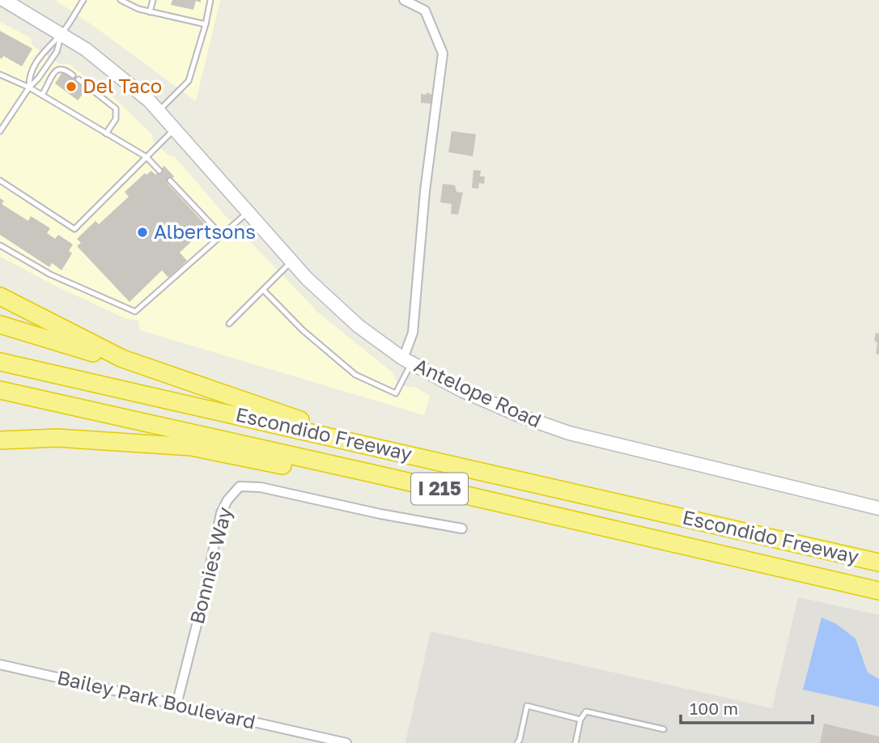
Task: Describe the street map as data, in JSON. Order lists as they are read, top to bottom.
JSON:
{
  "streets": {
    "highway": ["Escondido Freeway", "I 215"],
    "main road": ["Antelope Road"],
    "street": ["Bonnies Way", "Bailey Park Boulevard"]
  },
  "crossings": [
    ["Bonnies Way", "Bailey Park Boulevard"]
  ],
  "places": ["Del Taco", "Albertsons"],
  "scale_bar": "100 m"
}
